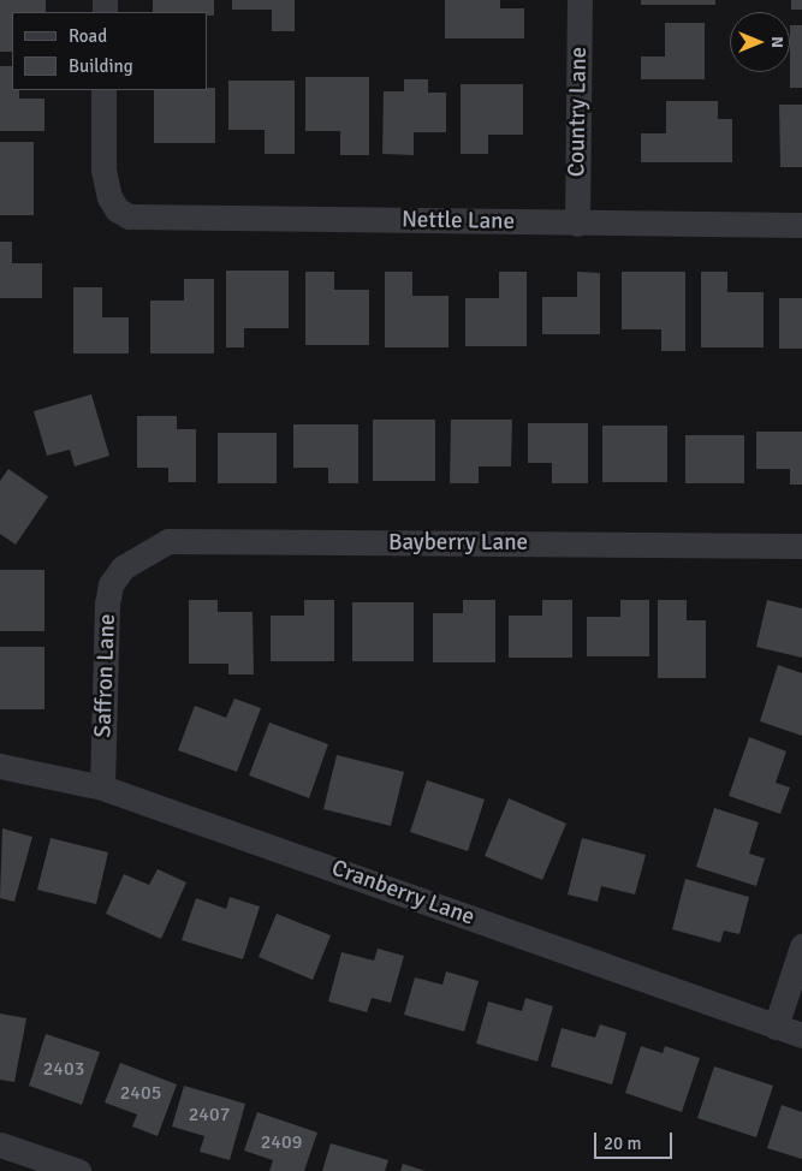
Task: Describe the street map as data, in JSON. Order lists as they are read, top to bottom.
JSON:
{
  "streets": {
    "street": [
      "Country Lane",
      "Nettle Lane",
      "Bayberry Lane",
      "Saffron Lane",
      "Cranberry Lane"
    ]
  },
  "crossings": [
    ["Country Lane", "Nettle Lane"],
    ["Bayberry Lane", "Saffron Lane"],
    ["Saffron Lane", "Cranberry Lane"]
  ],
  "house_numbers": [
    "2403",
    "2405",
    "2407",
    "2409"
  ],
  "legend": ["Road", "Building"],
  "scale_bar": "20 m",
  "north": "right"
}
